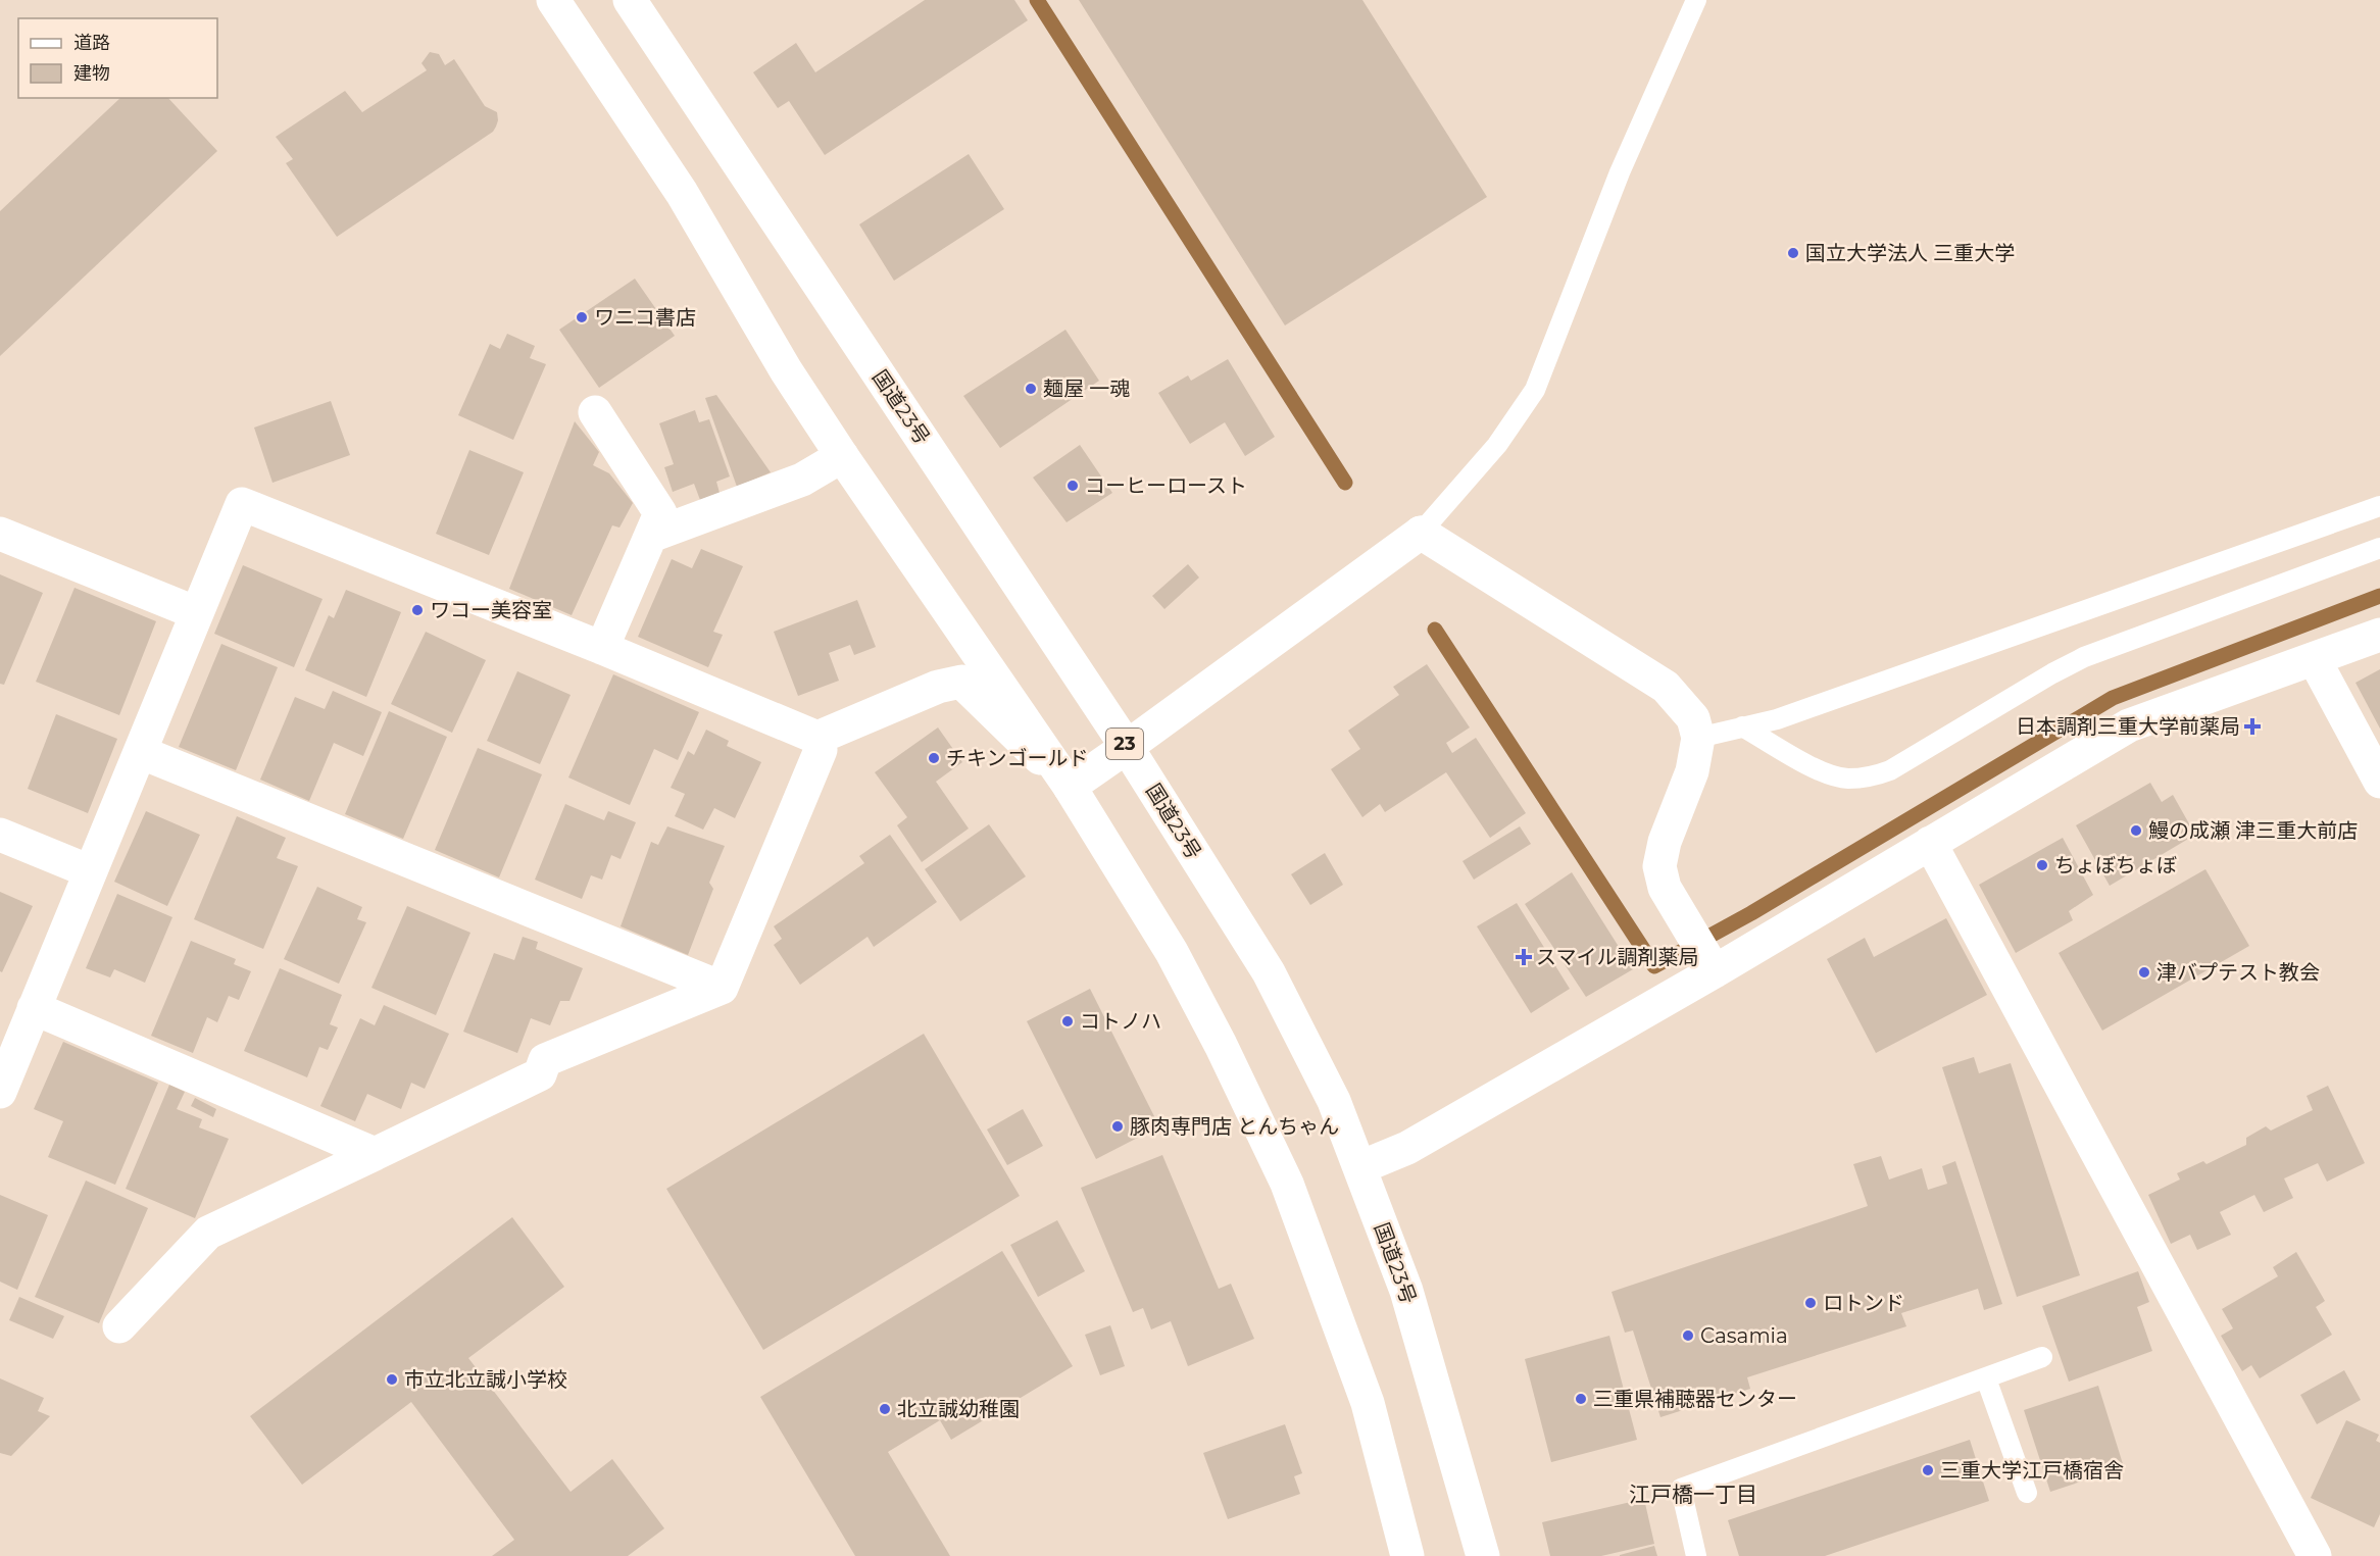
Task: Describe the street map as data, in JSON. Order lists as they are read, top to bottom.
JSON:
{
  "streets": {
    "main road": ["国道23号", "23"]
  },
  "districts": ["江戸橋一丁目"],
  "places": {
    "other": [
      "国立大学法人 三重大学",
      "ワニコ書店",
      "麺屋 一魂",
      "コーヒーロースト",
      "ワコー美容室",
      "チキンゴールド",
      "鰻の成瀬 津三重大前店",
      "ちょぼちょぼ",
      "津バプテスト教会",
      "コトノハ",
      "豚肉専門店 とんちゃん",
      "ロトンド",
      "Casamia",
      "市立北立誠小学校",
      "三重県補聴器センター",
      "北立誠幼稚園",
      "三重大学江戸橋宿舎"
    ],
    "health": ["日本調剤三重大学前薬局", "スマイル調剤薬局"]
  },
  "legend": ["道路", "建物"]
}
